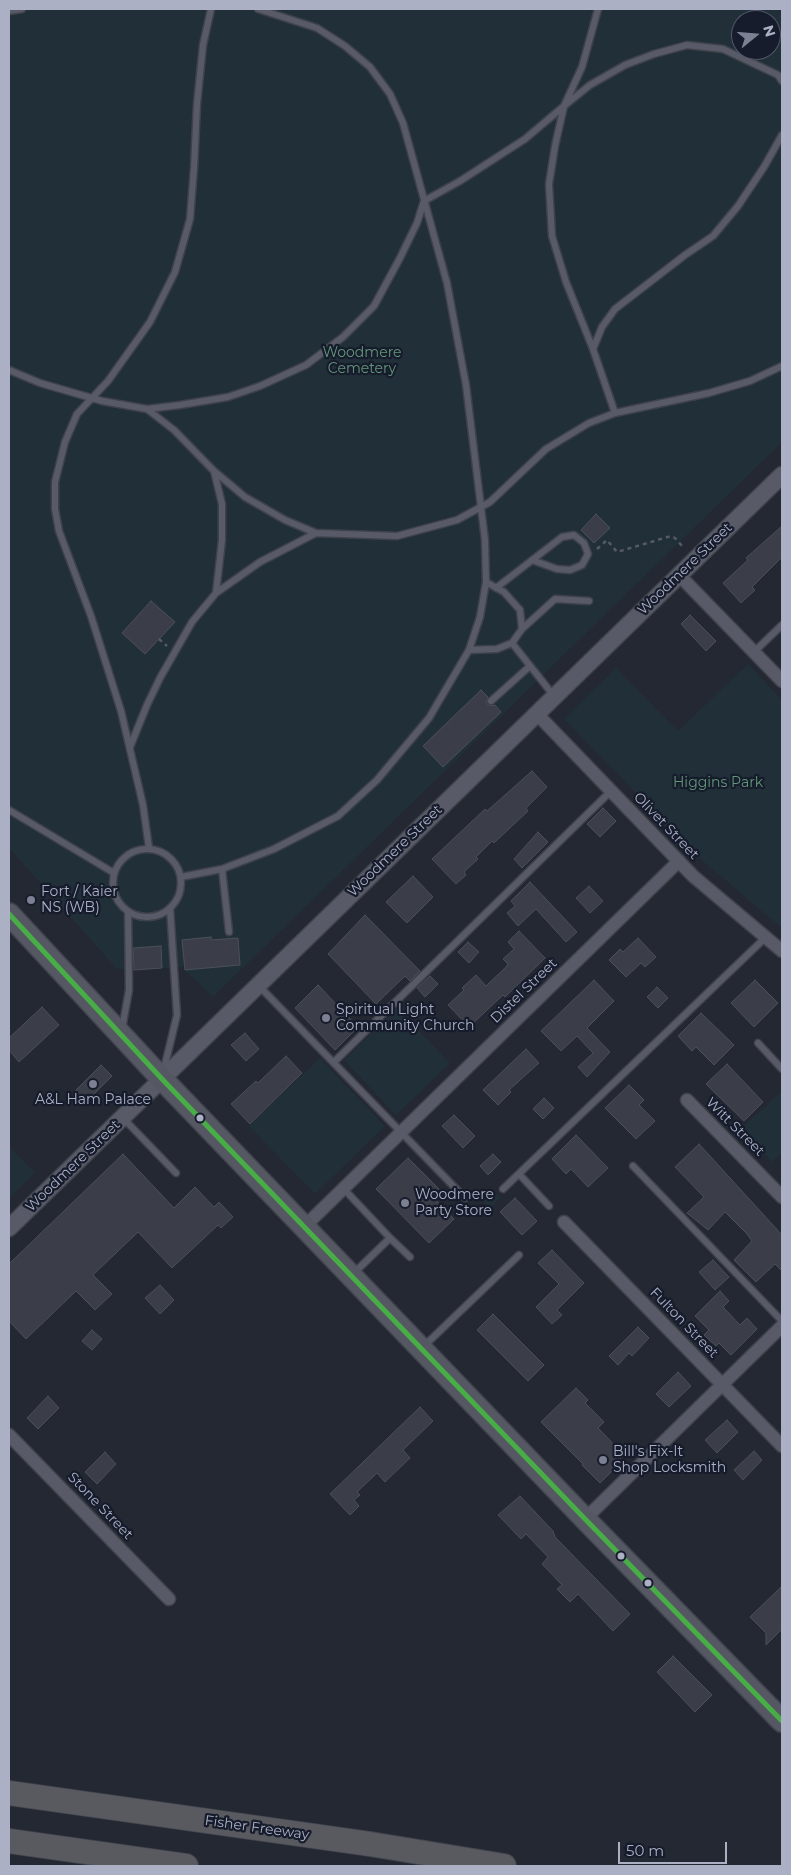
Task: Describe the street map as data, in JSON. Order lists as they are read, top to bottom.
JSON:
{
  "streets": {
    "highway": ["Fisher Freeway"],
    "street": [
      "Woodmere Street",
      "Olivet Street",
      "Distel Street",
      "Witt Street",
      "Fulton Street",
      "Stone Street"
    ]
  },
  "crossings": [
    ["Woodmere Street", "Olivet Street"],
    ["Olivet Street", "Distel Street"]
  ],
  "parks": ["Woodmere Cemetery", "Higgins Park"],
  "places": [
    "Fort / Kaier NS (WB)",
    "Spiritual Light Community Church",
    "A&L Ham Palace",
    "Woodmere Party Store",
    "Bill's Fix-It Shop Locksmith"
  ],
  "scale_bar": "50 m",
  "north": "right"
}
